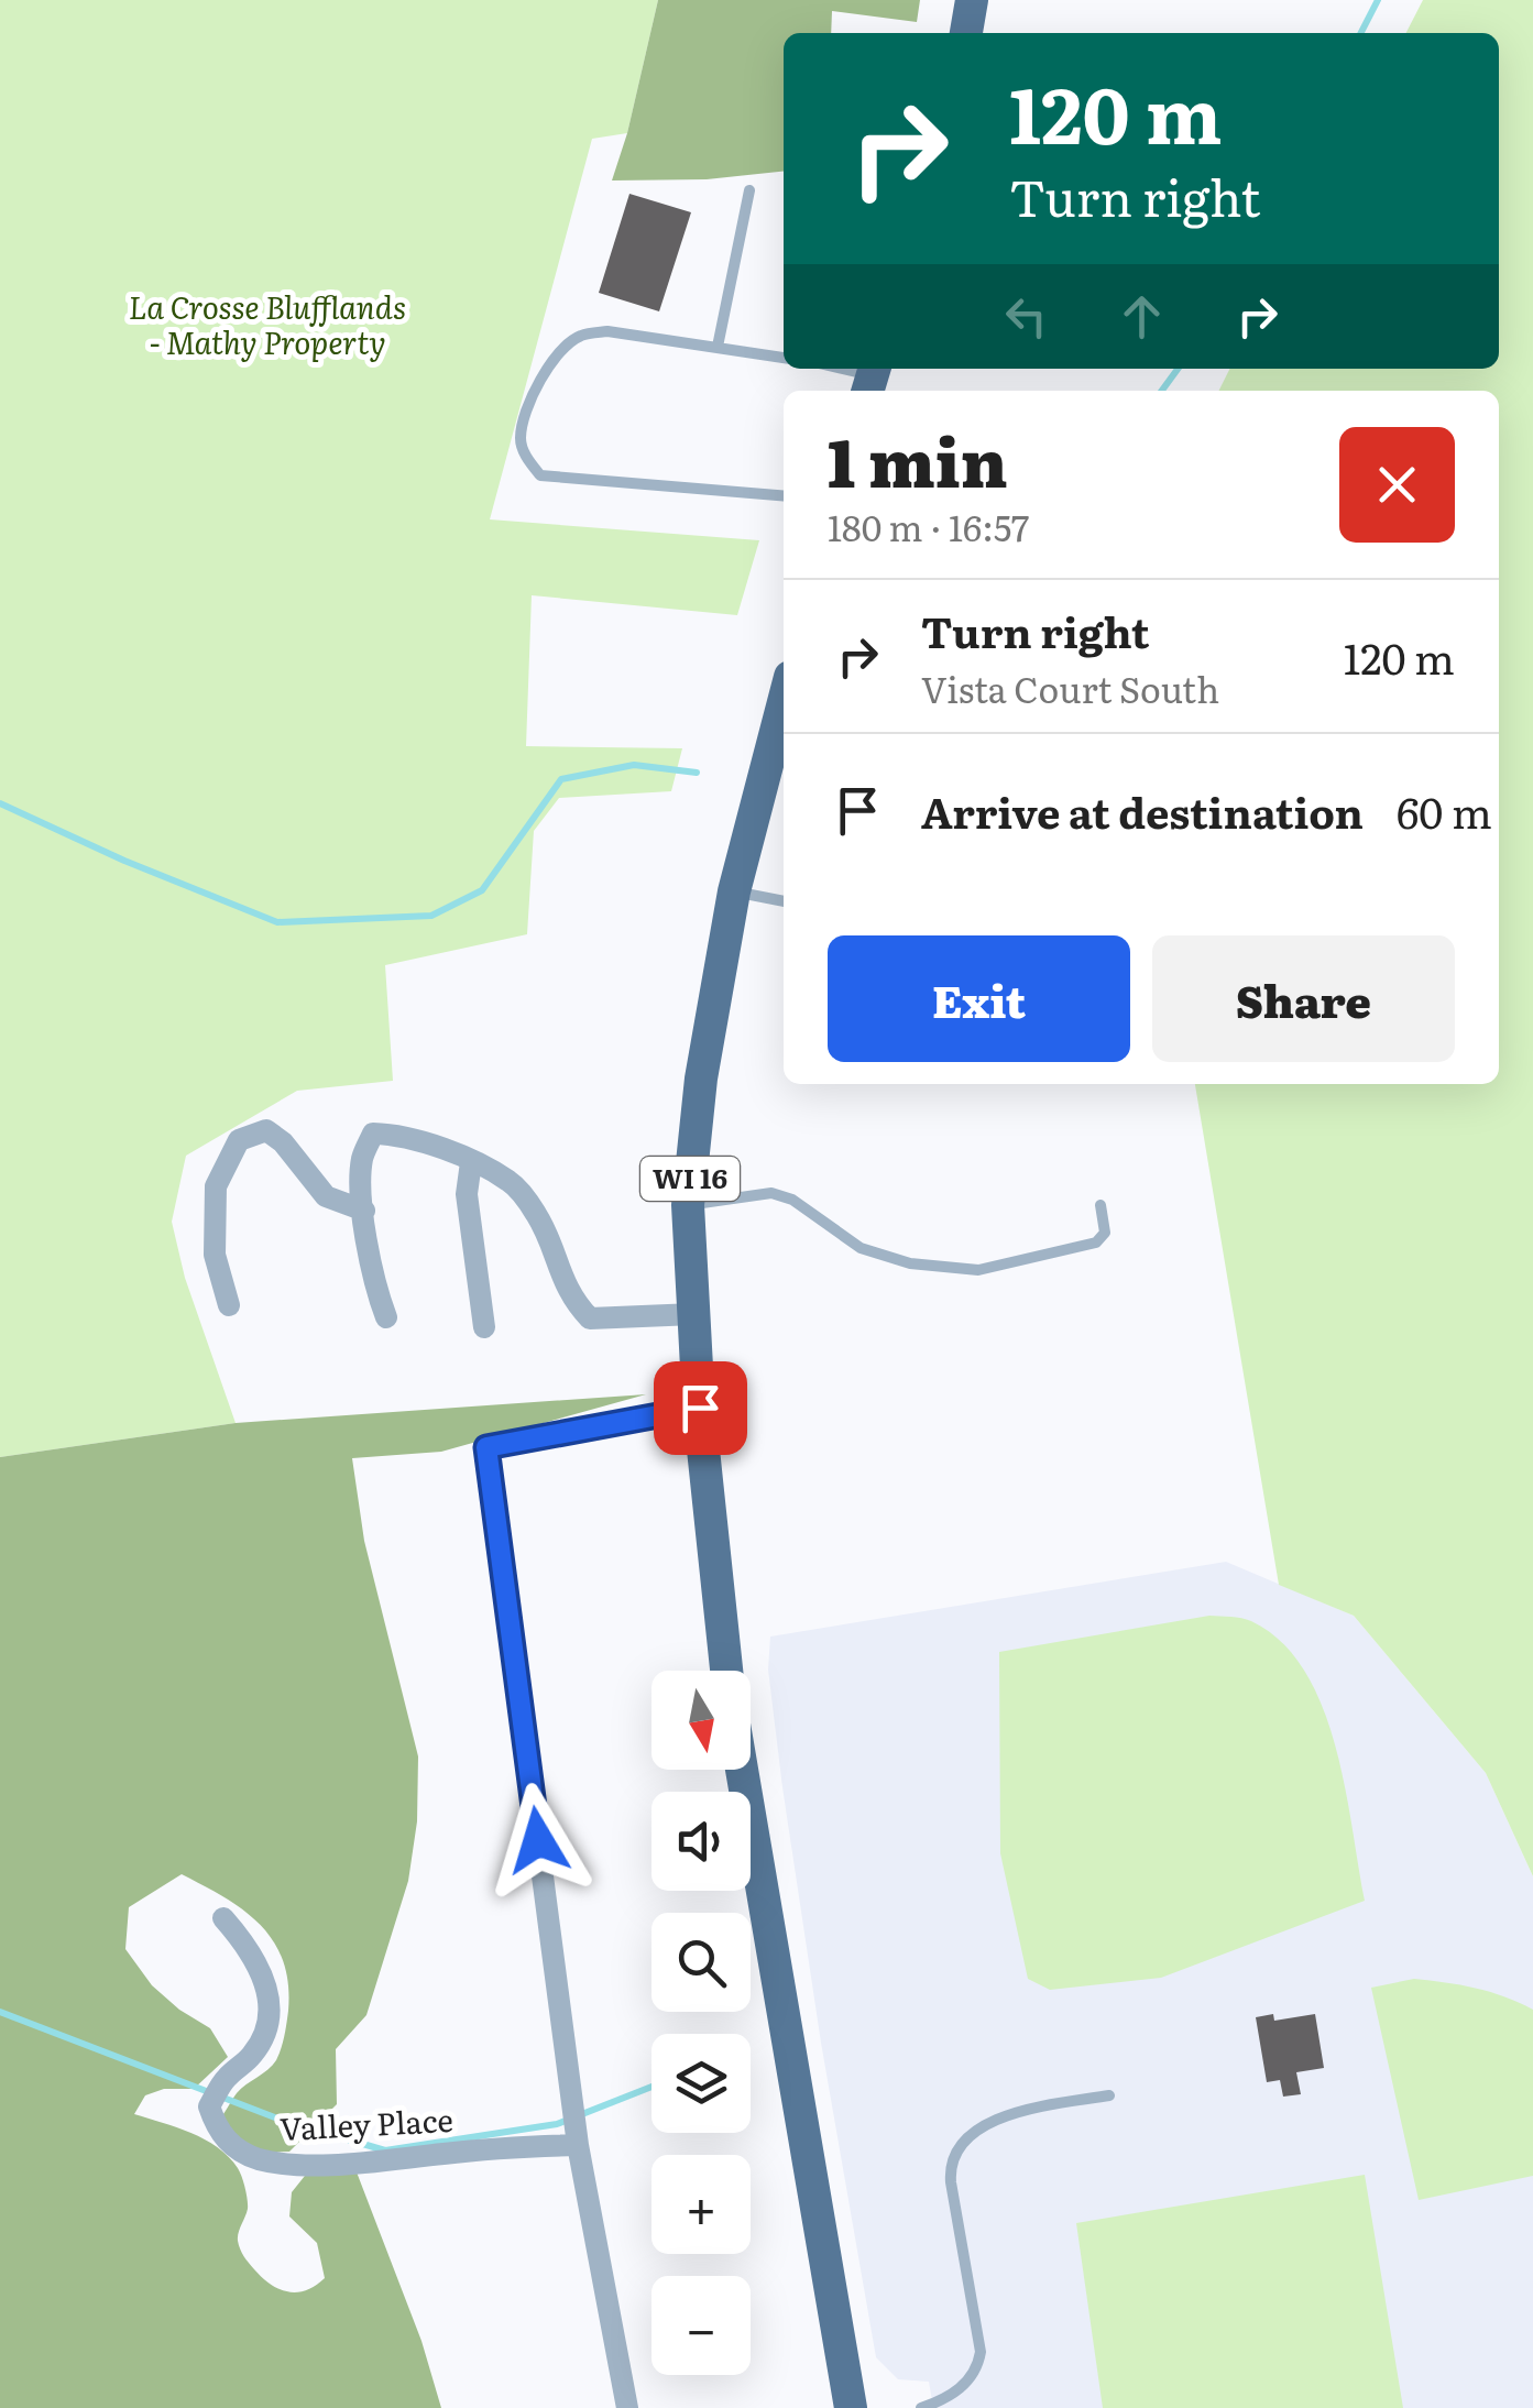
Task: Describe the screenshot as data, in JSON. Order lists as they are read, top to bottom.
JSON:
{
  "streets": {
    "main road": ["WI 16"],
    "street": ["Valley Place"]
  },
  "parks": ["La Crosse Blufflands - Mathy Property"],
  "north": "bottom",
  "page": {
    "turn": ["120 m", "Turn right"],
    "heading": ["1 min", "180 m · 16:57"],
    "list": [
      {
        "name": "Turn right",
        "note": "Vista Court South",
        "value": "120 m"
      },
      {
        "name": "Arrive at destination",
        "value": "60 m"
      }
    ],
    "buttons": ["Exit", "Share"],
    "map_buttons": ["+", "−"]
  }
}
